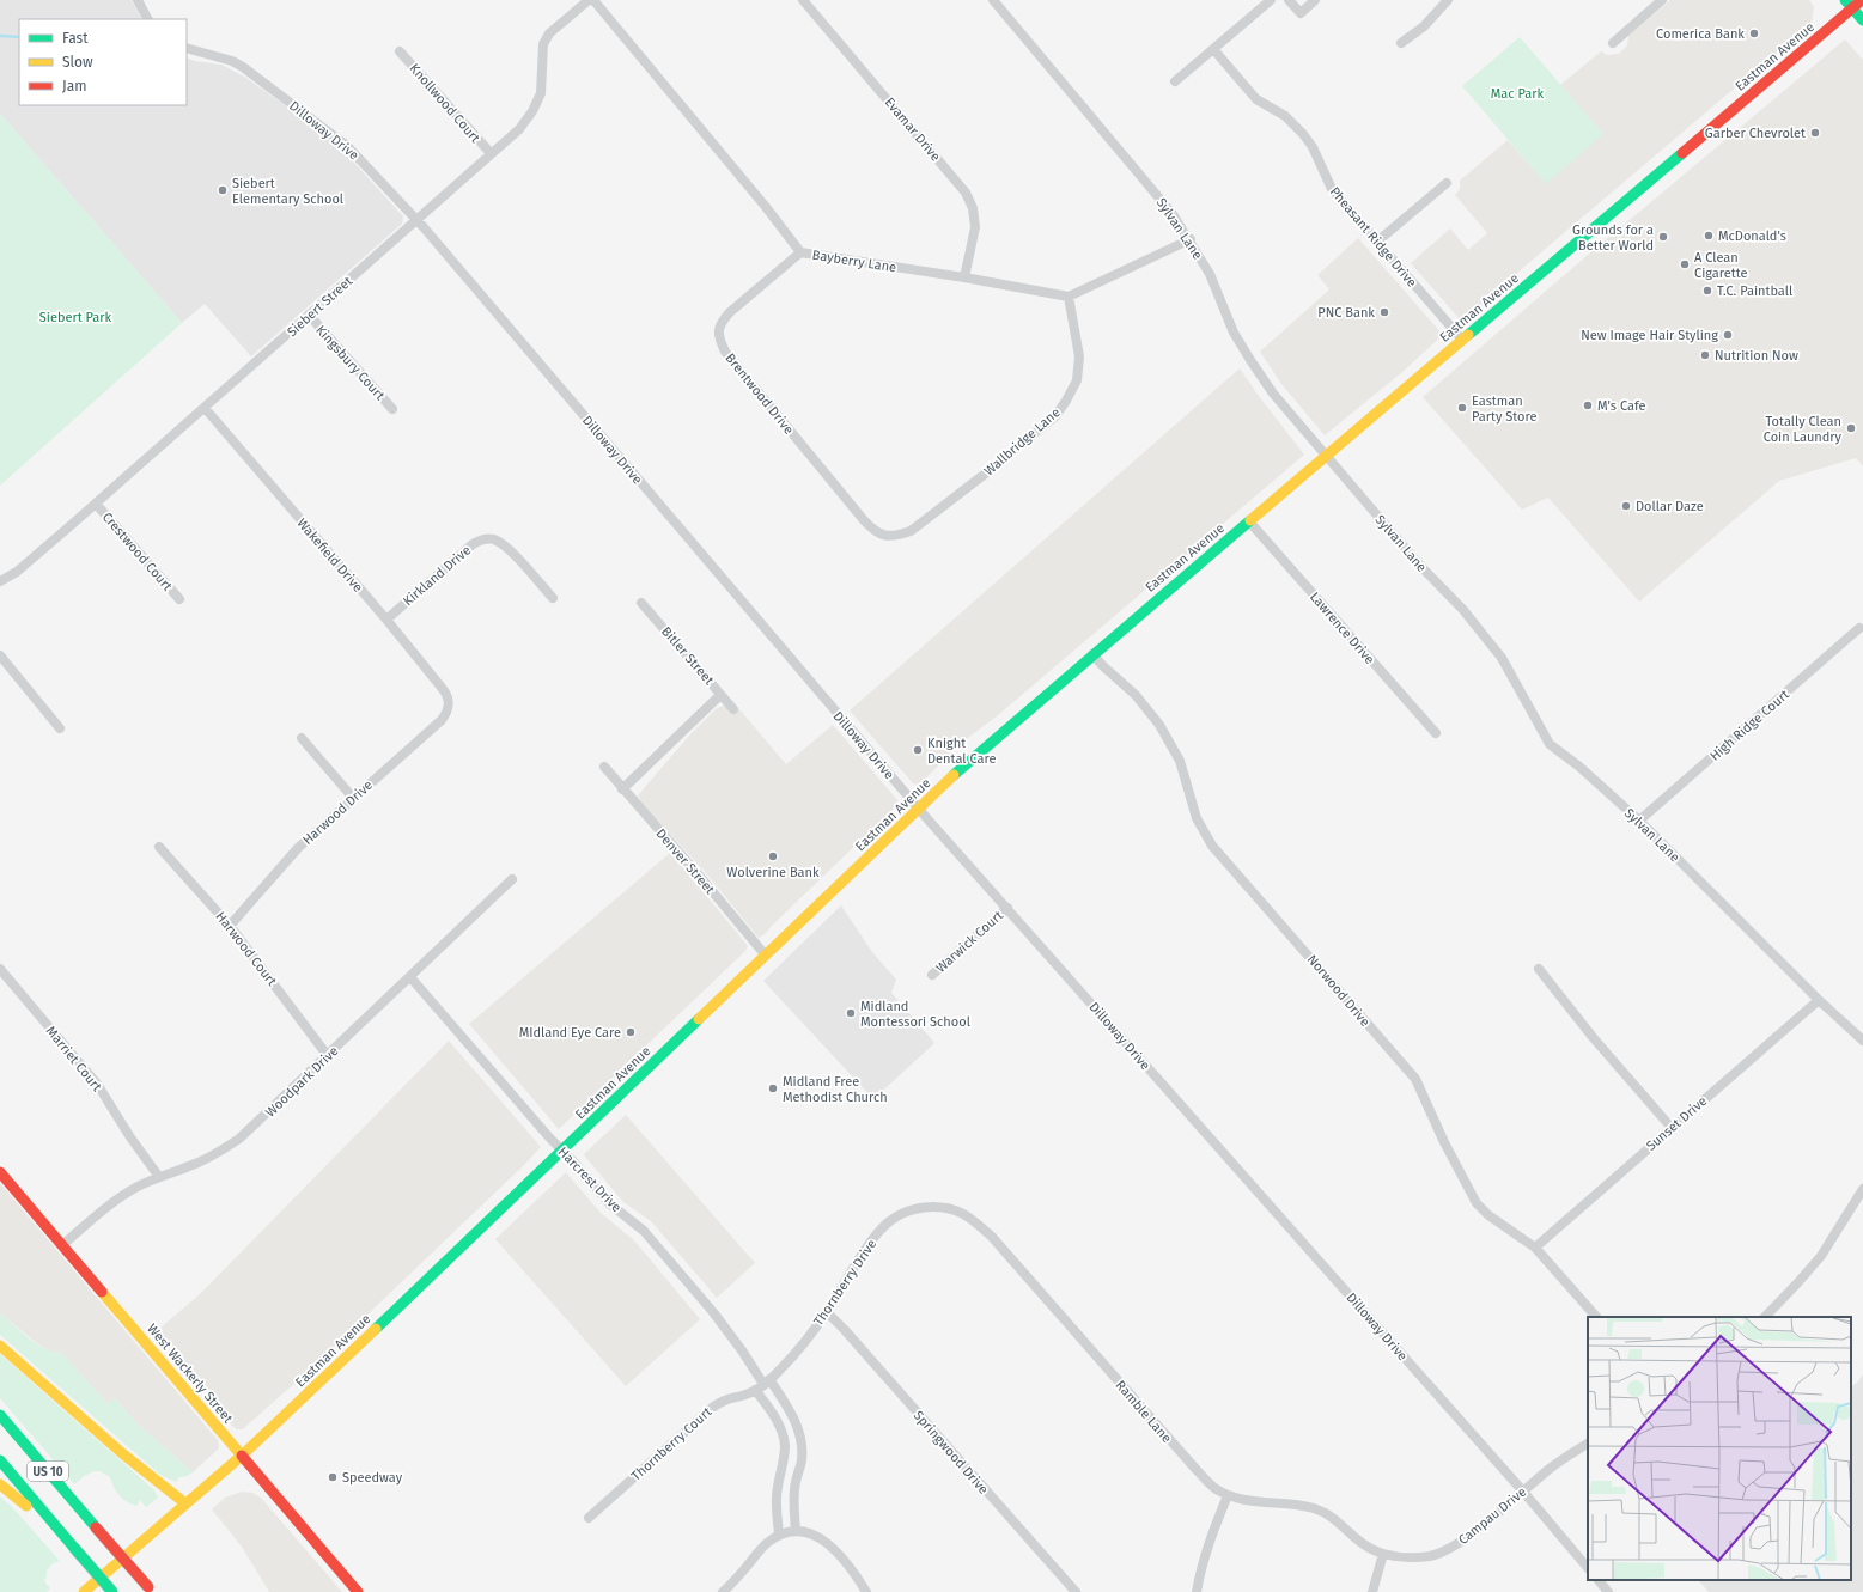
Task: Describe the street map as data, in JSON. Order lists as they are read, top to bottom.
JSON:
{
  "streets": {
    "main road": ["Eastman Avenue", "West Wackerly Street", "US 10"],
    "street": [
      "Knollwood Court",
      "Evamar Drive",
      "Dilloway Drive",
      "Sylvan Lane",
      "Pheasant Ridge Drive",
      "Bayberry Lane",
      "Siebert Street",
      "Kingsbury Court",
      "Brentwood Drive",
      "Wallbridge Lane",
      "Crestwood Court",
      "Wakefield Drive",
      "Kirkland Drive",
      "Lawrence Drive",
      "Bitler Street",
      "High Ridge Court",
      "Harwood Drive",
      "Denver Street",
      "Warwick Court",
      "Harwood Court",
      "Norwood Drive",
      "Marriet Court",
      "Woodpark Drive",
      "Sunset Drive",
      "Harcrest Drive",
      "Thornberry Drive",
      "Ramble Lane",
      "Thornberry Court",
      "Springwood Drive",
      "Campau Drive"
    ]
  },
  "crossings": [
    ["Eastman Avenue", "Dilloway Drive"],
    ["Eastman Avenue", "Sylvan Lane"],
    ["Eastman Avenue", "Pheasant Ridge Drive"],
    ["Eastman Avenue", "Lawrence Drive"],
    ["Eastman Avenue", "Denver Street"],
    ["Eastman Avenue", "Norwood Drive"],
    ["Eastman Avenue", "Harcrest Drive"],
    ["Eastman Avenue", "West Wackerly Street"],
    ["Knollwood Court", "Siebert Street"],
    ["Evamar Drive", "Bayberry Lane"],
    ["Dilloway Drive", "Siebert Street"],
    ["Dilloway Drive", "Warwick Court"],
    ["Dilloway Drive", "Campau Drive"],
    ["Sylvan Lane", "High Ridge Court"],
    ["Sylvan Lane", "Sunset Drive"],
    ["Bayberry Lane", "Brentwood Drive"],
    ["Bayberry Lane", "Wallbridge Lane"],
    ["Siebert Street", "Kingsbury Court"],
    ["Siebert Street", "Crestwood Court"],
    ["Siebert Street", "Wakefield Drive"],
    ["Brentwood Drive", "Wallbridge Lane"],
    ["Wakefield Drive", "Kirkland Drive"],
    ["Wakefield Drive", "Harwood Drive"],
    ["Harwood Drive", "Harwood Court"],
    ["Harwood Court", "Woodpark Drive"],
    ["Norwood Drive", "Sunset Drive"],
    ["Marriet Court", "Woodpark Drive"],
    ["Woodpark Drive", "Harcrest Drive"],
    ["Woodpark Drive", "West Wackerly Street"],
    ["Harcrest Drive", "Thornberry Drive"],
    ["Harcrest Drive", "Thornberry Court"],
    ["Thornberry Drive", "Ramble Lane"],
    ["Thornberry Drive", "Thornberry Court"],
    ["Thornberry Drive", "Springwood Drive"],
    ["Ramble Lane", "Campau Drive"]
  ],
  "parks": ["Mac Park", "Siebert Park"],
  "places": [
    "Comerica Bank",
    "Garber Chevrolet",
    "Siebert Elementary School",
    "McDonald's",
    "Grounds for a Better World",
    "A Clean Cigarette",
    "T.C. Paintball",
    "PNC Bank",
    "New Image Hair Styling",
    "Nutrition Now",
    "M's Cafe",
    "Eastman Party Store",
    "Totally Clean Coin Laundry",
    "Dollar Daze",
    "Knight Dental Care",
    "Wolverine Bank",
    "Midland Montessori School",
    "MIdland Eye Care",
    "Midland Free Methodist Church",
    "Speedway"
  ],
  "legend": ["Fast", "Slow", "Jam"]
}
